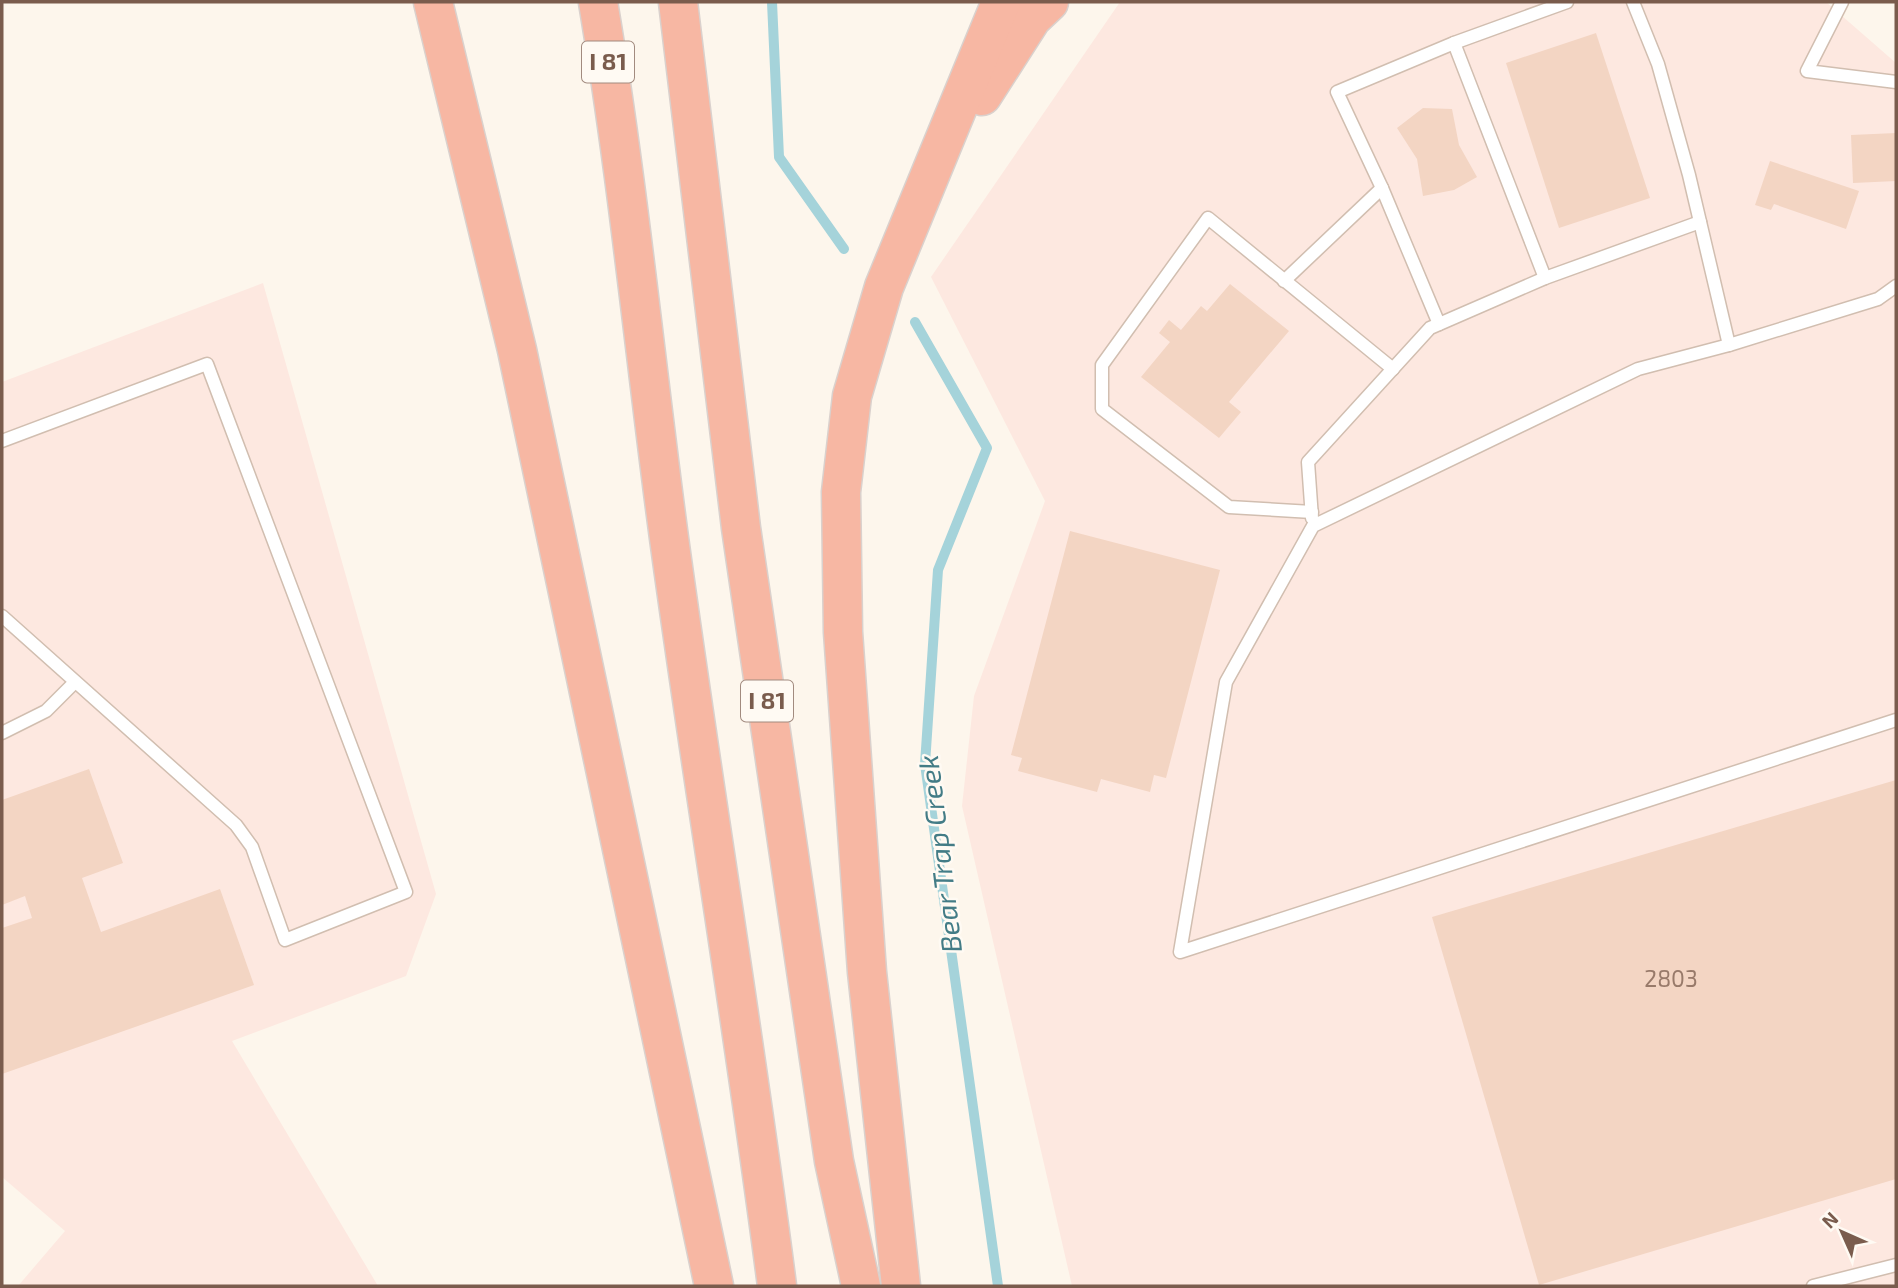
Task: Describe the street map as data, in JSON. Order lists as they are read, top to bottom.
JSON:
{
  "streets": {
    "highway": ["I 81"]
  },
  "water": ["Bear Trap Creek"],
  "house_numbers": ["2803"],
  "north": "top left"
}
